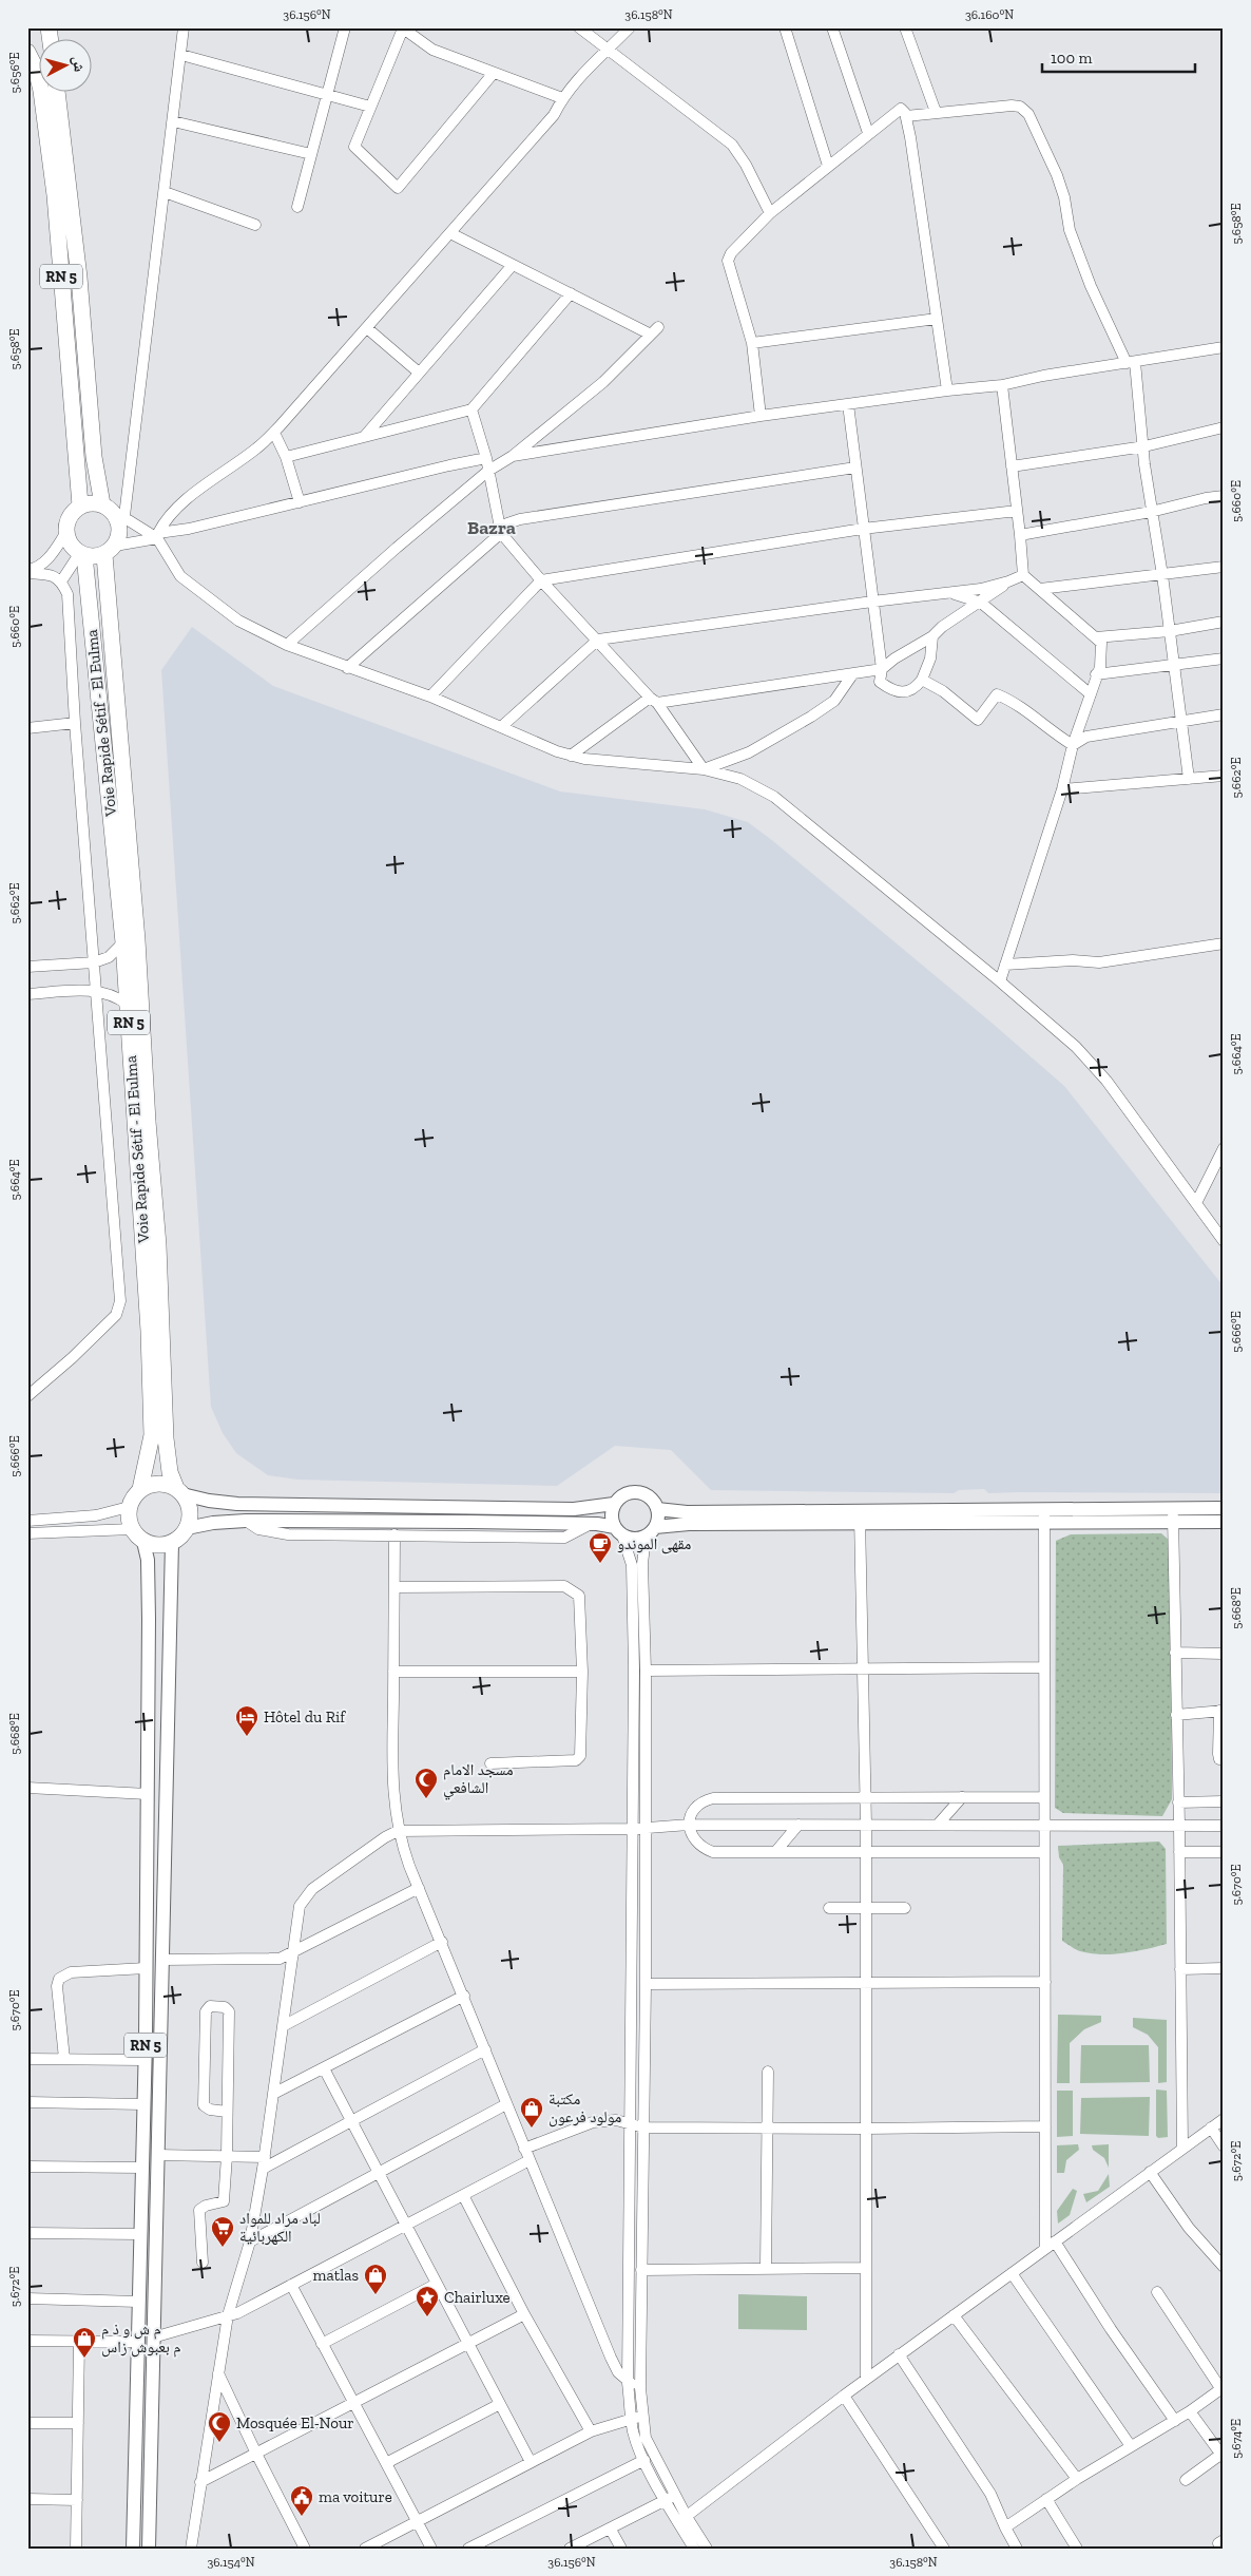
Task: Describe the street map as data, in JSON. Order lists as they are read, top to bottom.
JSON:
{
  "streets": {
    "highway": ["RN 5", "Voie Rapide Sétif - El Eulma"]
  },
  "crossings": [
    ["RN 5", "Voie Rapide Sétif - El Eulma"]
  ],
  "districts": ["Bazra"],
  "places": {
    "cafe": ["مقهى الموندو"],
    "hotel": ["Hôtel du Rif"],
    "mosque": ["مسجد الامام الشافعي", "Mosquée El-Nour"],
    "shop": ["مكتبة مولود فرعون", "matlas", "م ش و ذ م م بعبوش زاس"],
    "supermarket": ["لباد مراد للمواد الكهربائية"],
    "place": ["Chairluxe"],
    "public building": ["ma voiture"]
  },
  "scale_bar": "100 m",
  "north": "right",
  "coordinates": [
    "36.156°N",
    "36.158°N",
    "36.160°N",
    "5.656°E",
    "5.658°E",
    "5.660°E",
    "5.662°E",
    "5.664°E",
    "5.666°E",
    "5.668°E",
    "5.670°E",
    "5.672°E",
    "5.674°E",
    "36.154°N"
  ]
}
